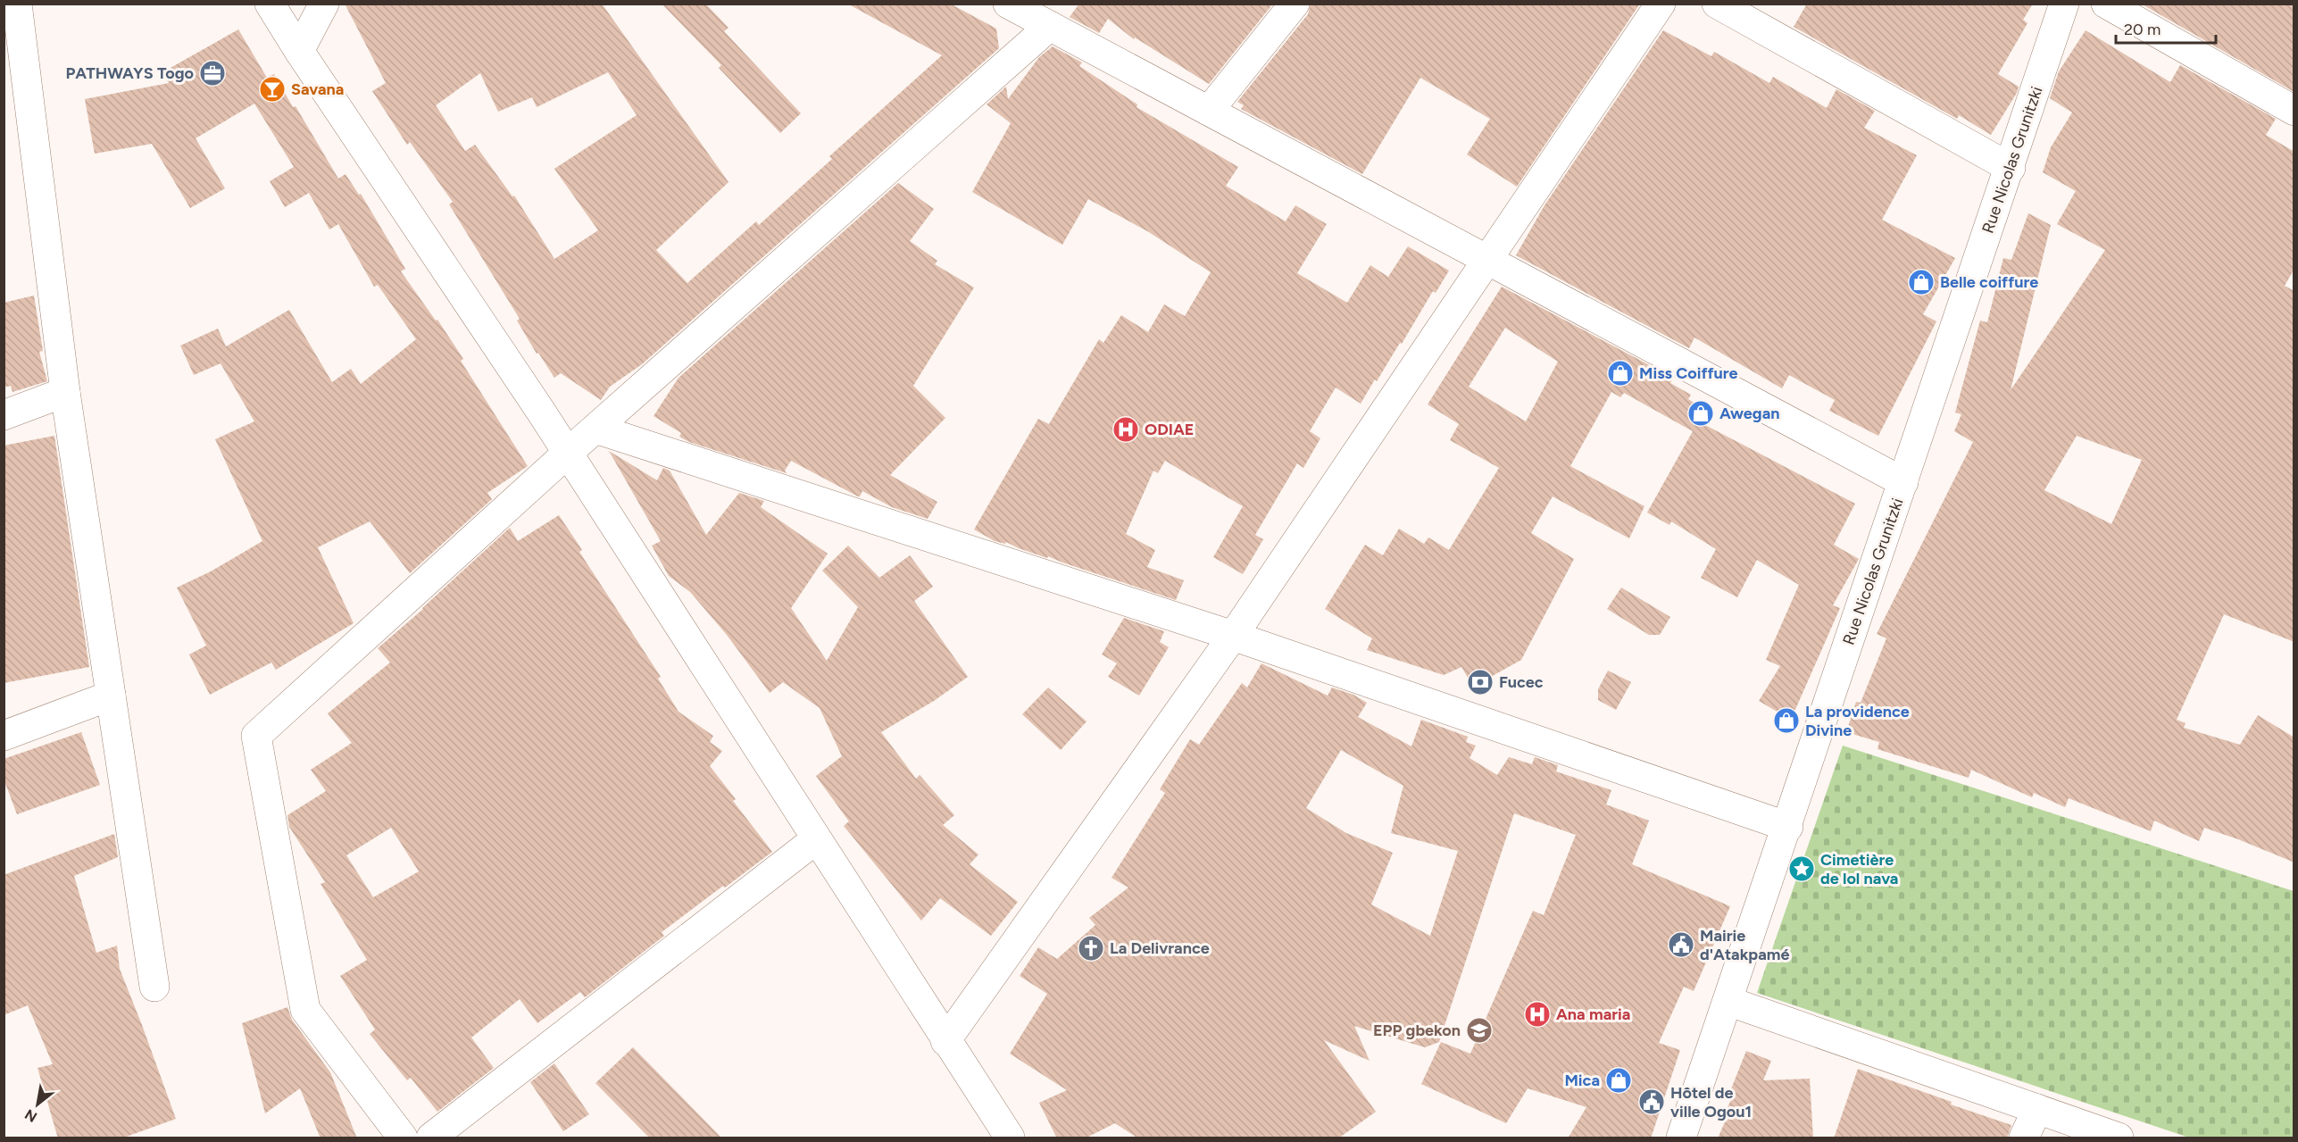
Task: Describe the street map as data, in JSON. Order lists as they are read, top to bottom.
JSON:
{
  "streets": {
    "street": ["Rue Nicolas Grunitzki"]
  },
  "places": {
    "office": ["PATHWAYS Togo"],
    "bar": ["Savana"],
    "shop": [
      "Belle coiffure",
      "Miss Coiffure",
      "Awegan",
      "La providence Divine",
      "Mica"
    ],
    "hospital": ["ODIAE", "Ana maria"],
    "bank": ["Fucec"],
    "place": ["Cimetière de lol nava"],
    "public building": ["Mairie d'Atakpamé", "Hôtel de ville Ogou1"],
    "church": ["La Delivrance"],
    "school or university": ["EPP gbekon"]
  },
  "scale_bar": "20 m",
  "north": "bottom left"
}
